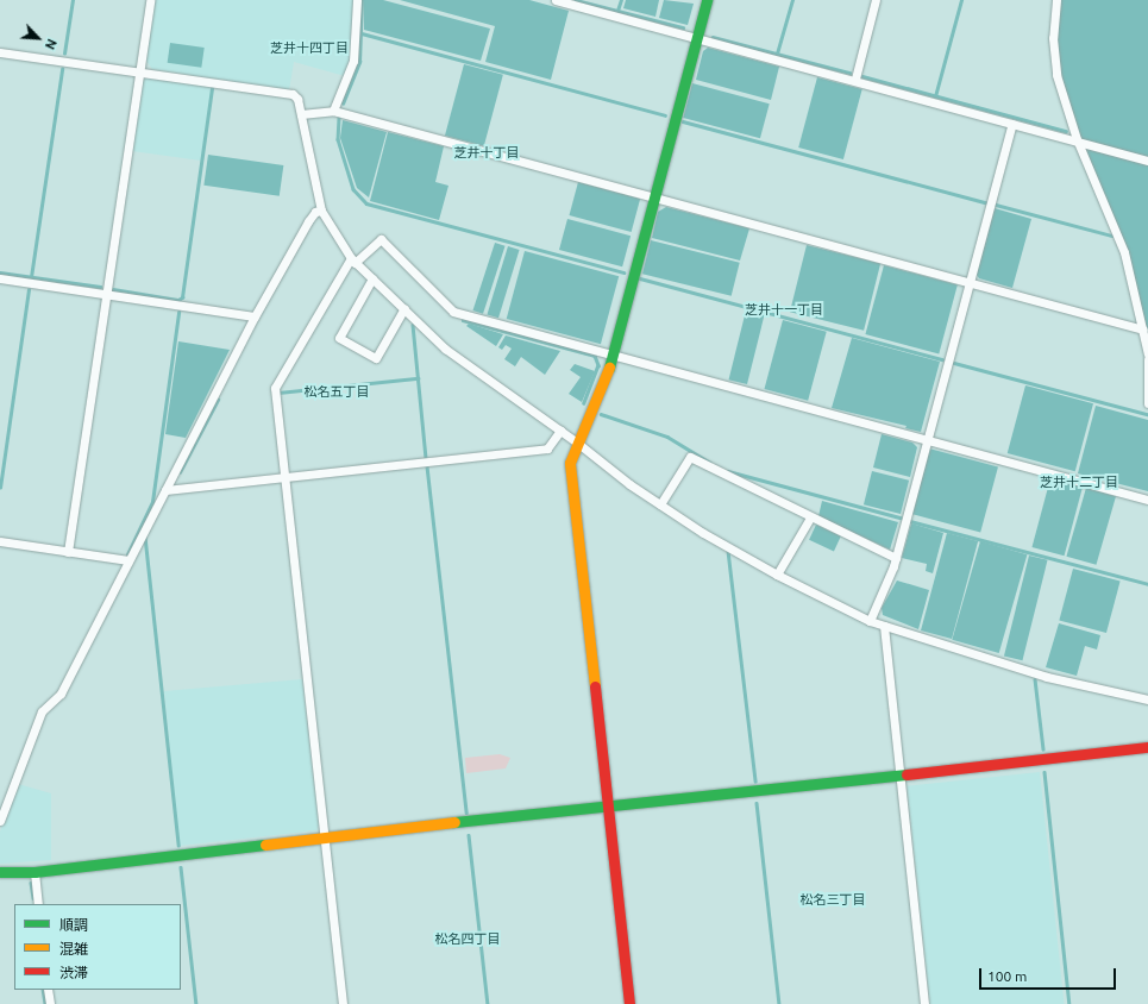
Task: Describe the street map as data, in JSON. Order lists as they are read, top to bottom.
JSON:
{
  "districts": [
    "芝井十四丁目",
    "芝井十丁目",
    "芝井十一丁目",
    "松名五丁目",
    "芝井十二丁目",
    "松名三丁目",
    "松名四丁目"
  ],
  "legend": ["順調", "混雑", "渋滞"],
  "scale_bar": "100 m",
  "north": "bottom right"
}
